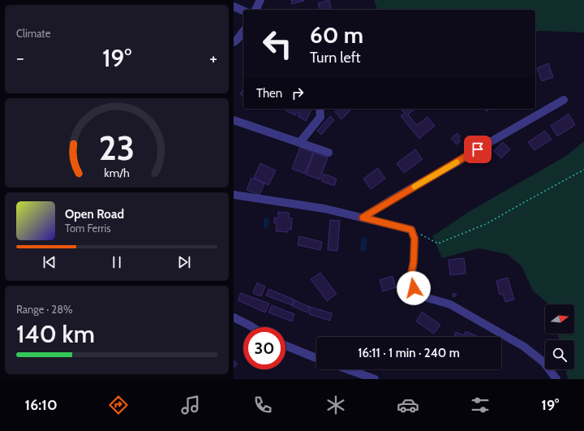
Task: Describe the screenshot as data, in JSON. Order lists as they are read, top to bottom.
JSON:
{
  "north": "right",
  "page": {
    "tile": [
      "Climate",
      ["Range · 28%", "140 km"]
    ],
    "turn": ["60 m", "Turn left"],
    "heat": ["−", "19°", "+"],
    "then": "Then",
    "song": ["Open Road", "Tom Ferris"],
    "limit": "30",
    "trip": "16:11 · 1 min · 240 m",
    "tabs": ["16:10", "19°"],
    "gauge": ["23", "km/h"]
  }
}
